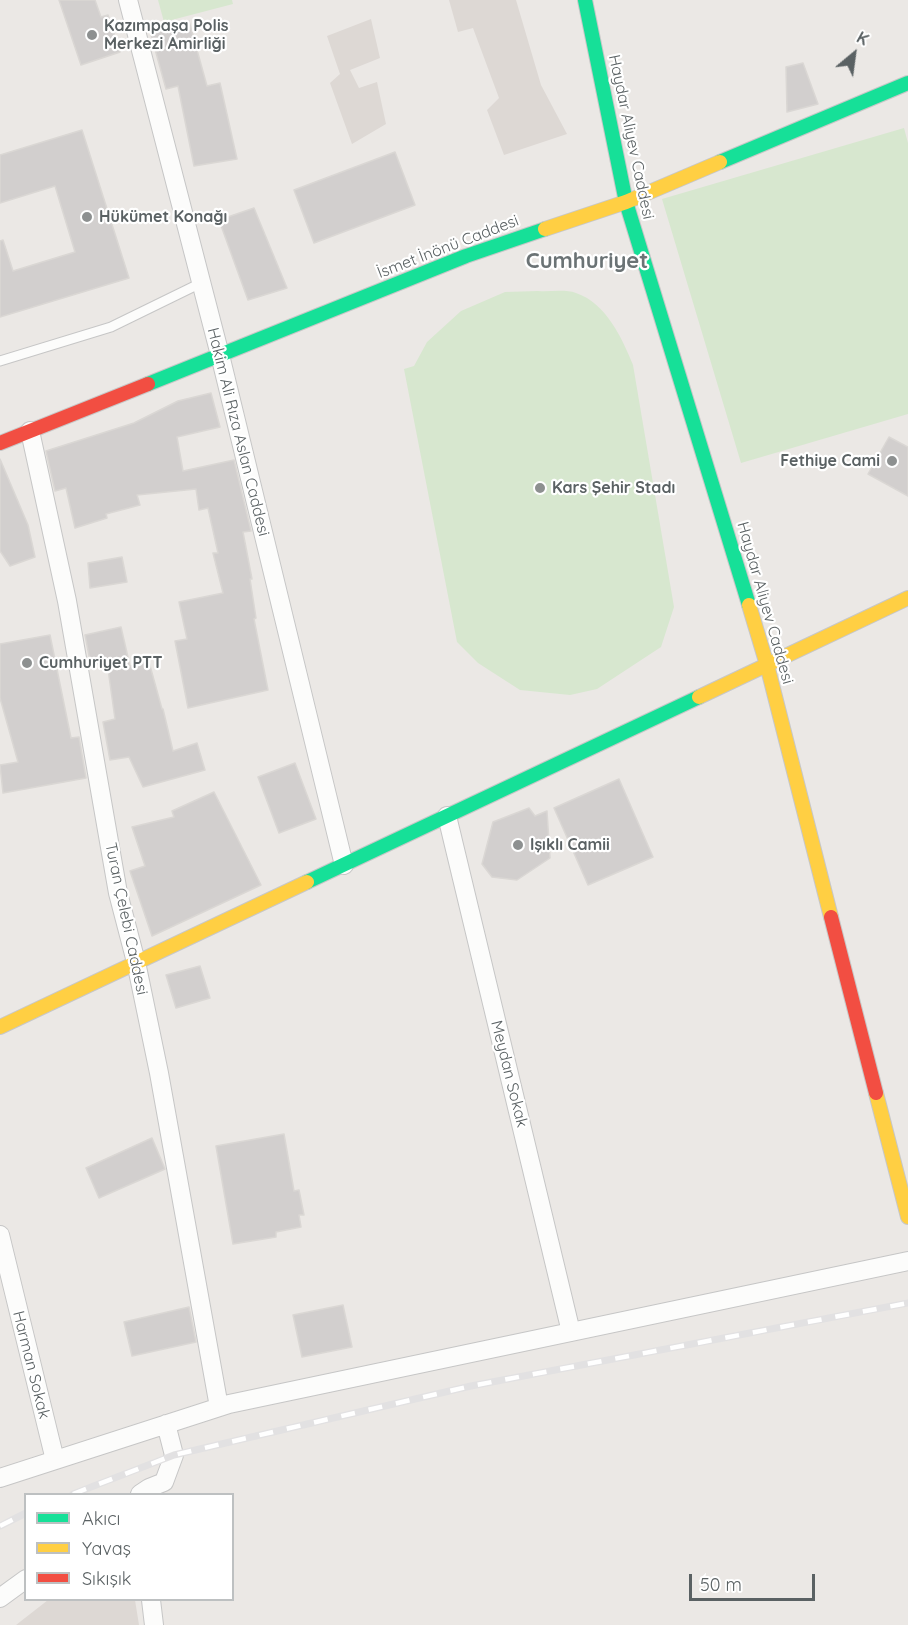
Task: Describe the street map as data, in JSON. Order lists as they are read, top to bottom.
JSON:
{
  "streets": {
    "main road": ["Haydar Aliyev Caddesi", "İsmet İnönü Caddesi"],
    "street": [
      "Hakim Ali Rıza Aslan Caddesi",
      "Turan Çelebi Caddesi",
      "Meydan Sokak",
      "Harman Sokak"
    ]
  },
  "crossings": [
    ["Haydar Aliyev Caddesi", "İsmet İnönü Caddesi"],
    ["İsmet İnönü Caddesi", "Hakim Ali Rıza Aslan Caddesi"],
    ["İsmet İnönü Caddesi", "Turan Çelebi Caddesi"]
  ],
  "districts": ["Cumhuriyet"],
  "places": [
    "Kazımpaşa Polis Merkezi Amirliği",
    "Hükümet Konağı",
    "Fethiye Cami",
    "Kars Şehir Stadı",
    "Cumhuriyet PTT",
    "Işıklı Camii"
  ],
  "legend": ["Akıcı", "Yavaş", "Sıkışık"],
  "scale_bar": "50 m",
  "north": "top right"
}
